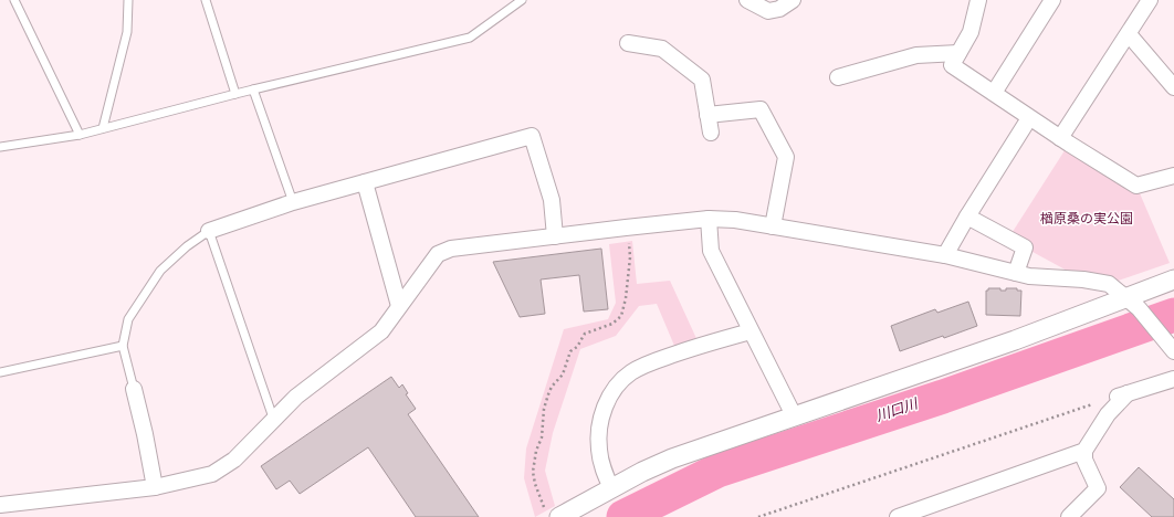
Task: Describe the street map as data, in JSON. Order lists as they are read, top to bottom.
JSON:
{
  "water": ["川口川"],
  "parks": ["楢原桑の実公園"]
}
